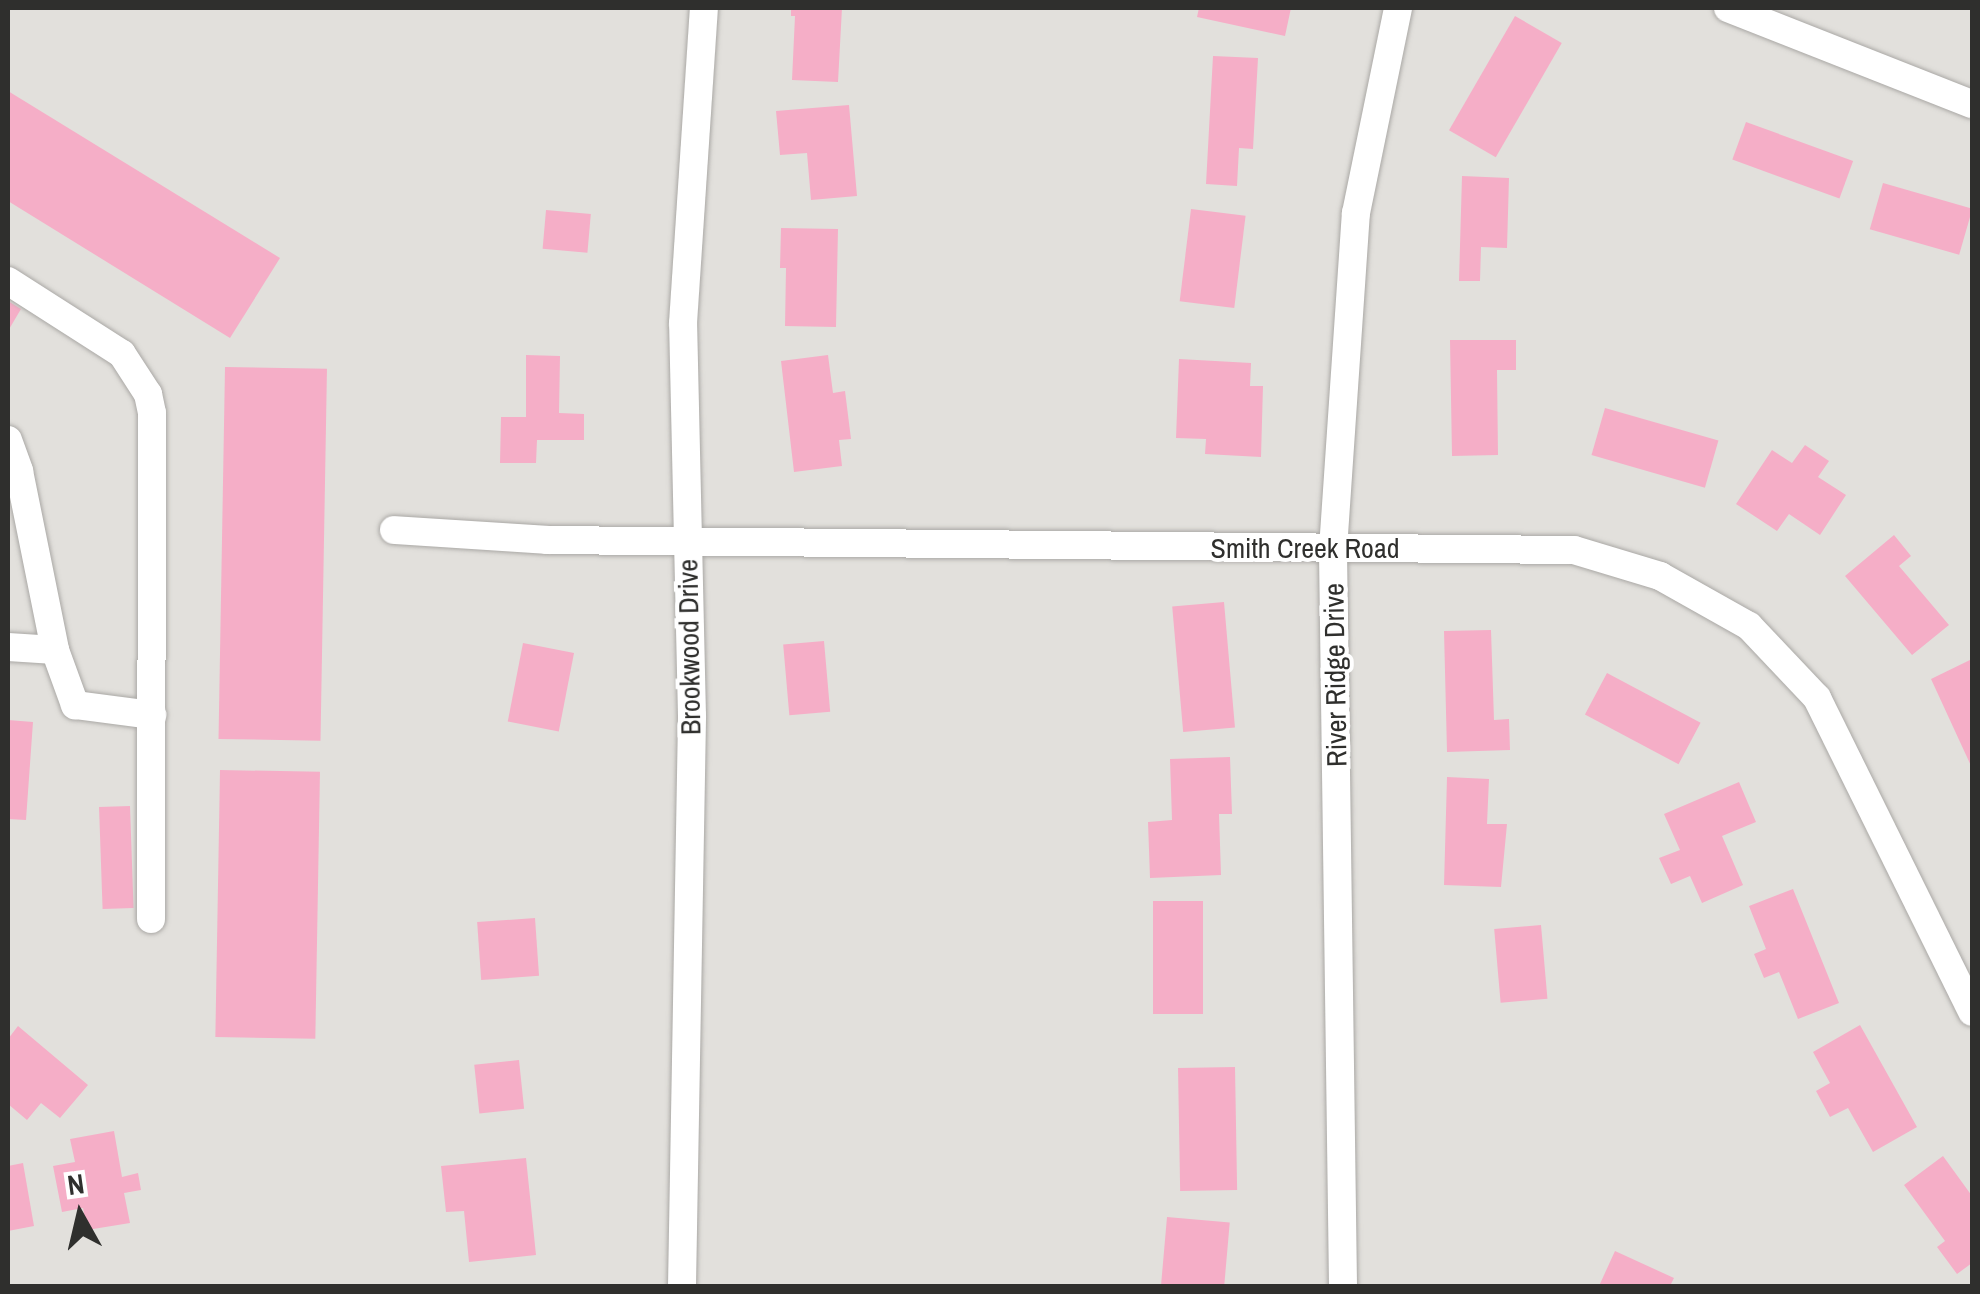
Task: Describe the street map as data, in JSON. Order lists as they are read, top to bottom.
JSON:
{
  "streets": {
    "street": ["Smith Creek Road", "Brookwood Drive", "River Ridge Drive"]
  },
  "crossings": [
    ["Smith Creek Road", "Brookwood Drive"],
    ["Smith Creek Road", "River Ridge Drive"]
  ],
  "north": "top"
}
